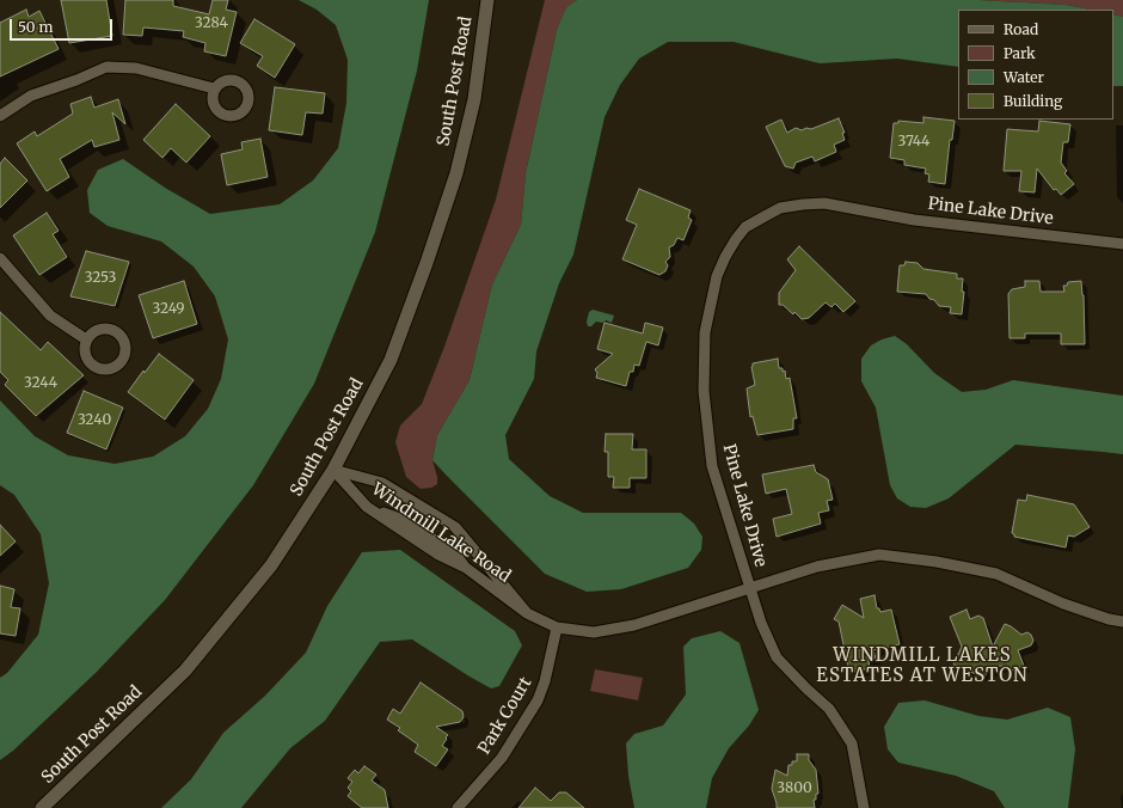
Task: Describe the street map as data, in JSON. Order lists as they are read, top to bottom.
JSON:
{
  "streets": {
    "street": [
      "South Post Road",
      "Pine Lake Drive",
      "Windmill Lake Road",
      "Park Court"
    ]
  },
  "crossings": [
    ["South Post Road", "Windmill Lake Road"],
    ["Pine Lake Drive", "Windmill Lake Road"],
    ["Windmill Lake Road", "Park Court"]
  ],
  "districts": ["WINDMILL LAKES ESTATES AT WESTON"],
  "house_numbers": [
    "3284",
    "3744",
    "3253",
    "3249",
    "3244",
    "3240",
    "3800"
  ],
  "legend": [
    "Road",
    "Park",
    "Water",
    "Building"
  ],
  "scale_bar": "50 m"
}
